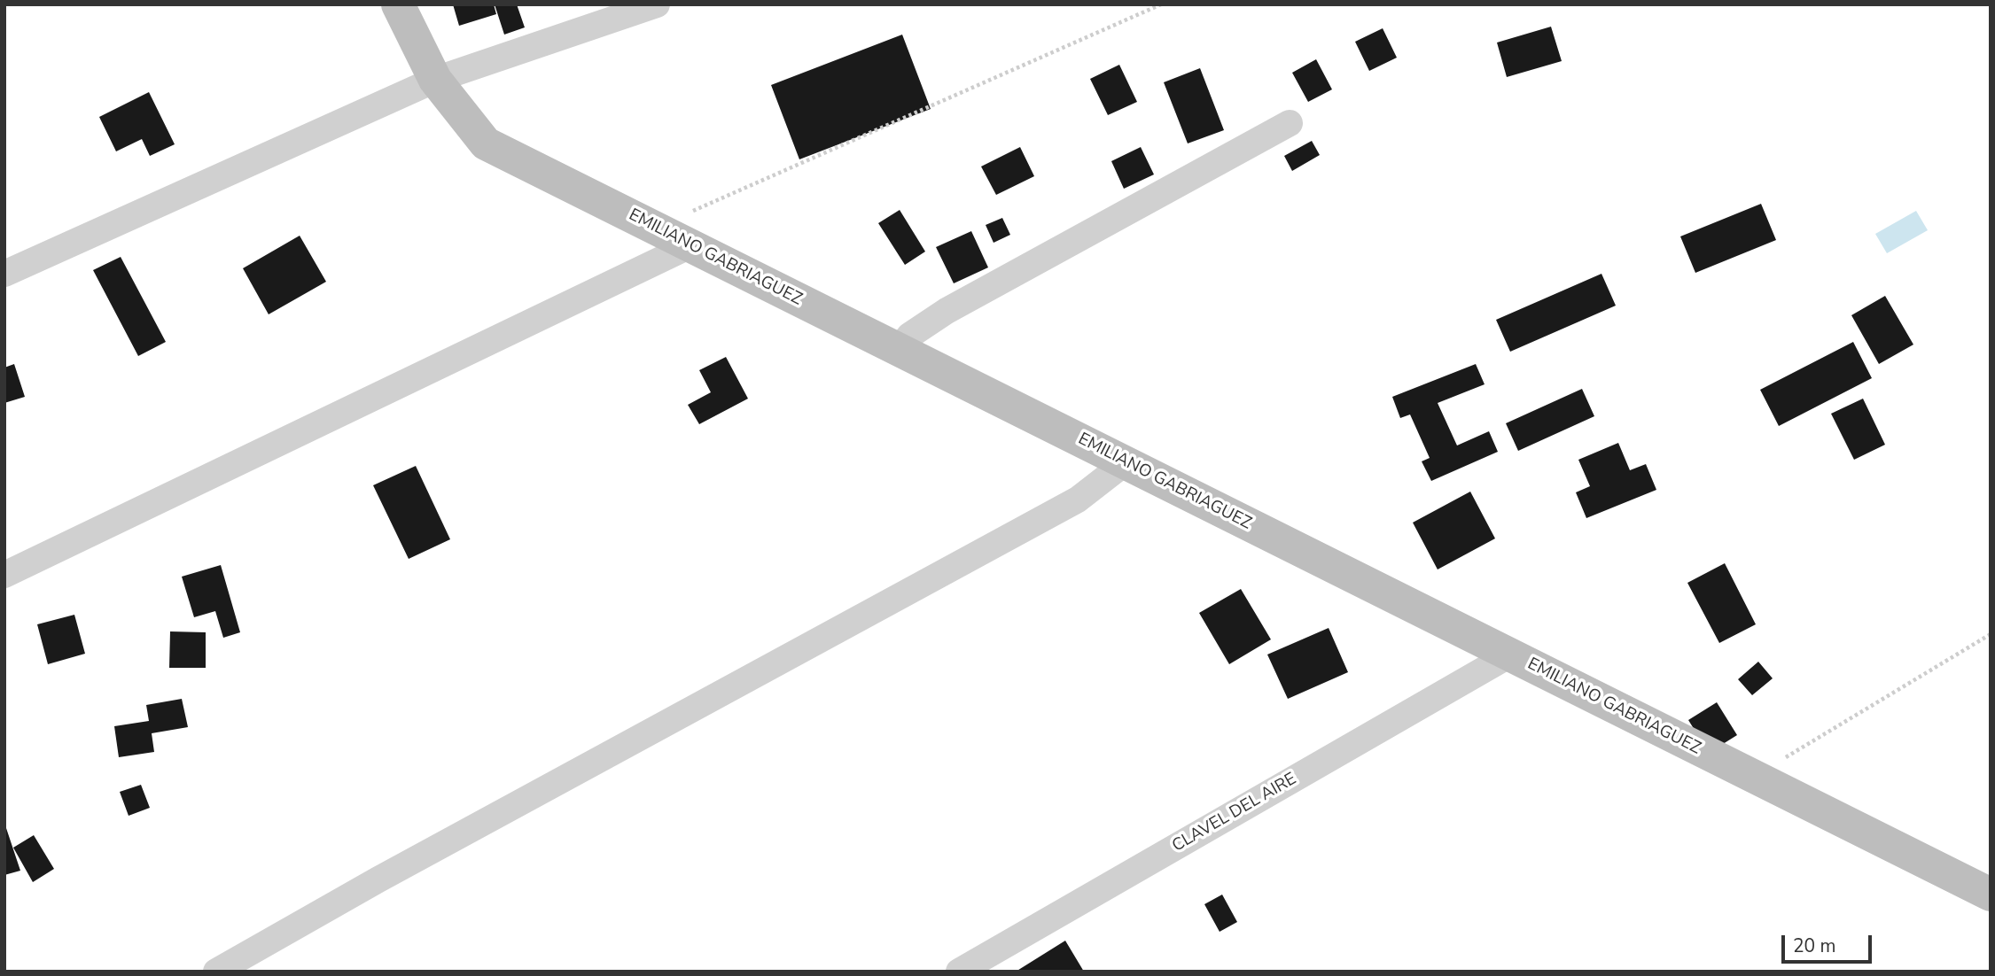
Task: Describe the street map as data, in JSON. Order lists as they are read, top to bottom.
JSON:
{
  "streets": {
    "main road": ["EMILIANO GABRIAGUEZ"],
    "street": ["CLAVEL DEL AIRE"]
  },
  "crossings": [
    ["EMILIANO GABRIAGUEZ", "CLAVEL DEL AIRE"]
  ],
  "scale_bar": "20 m"
}
